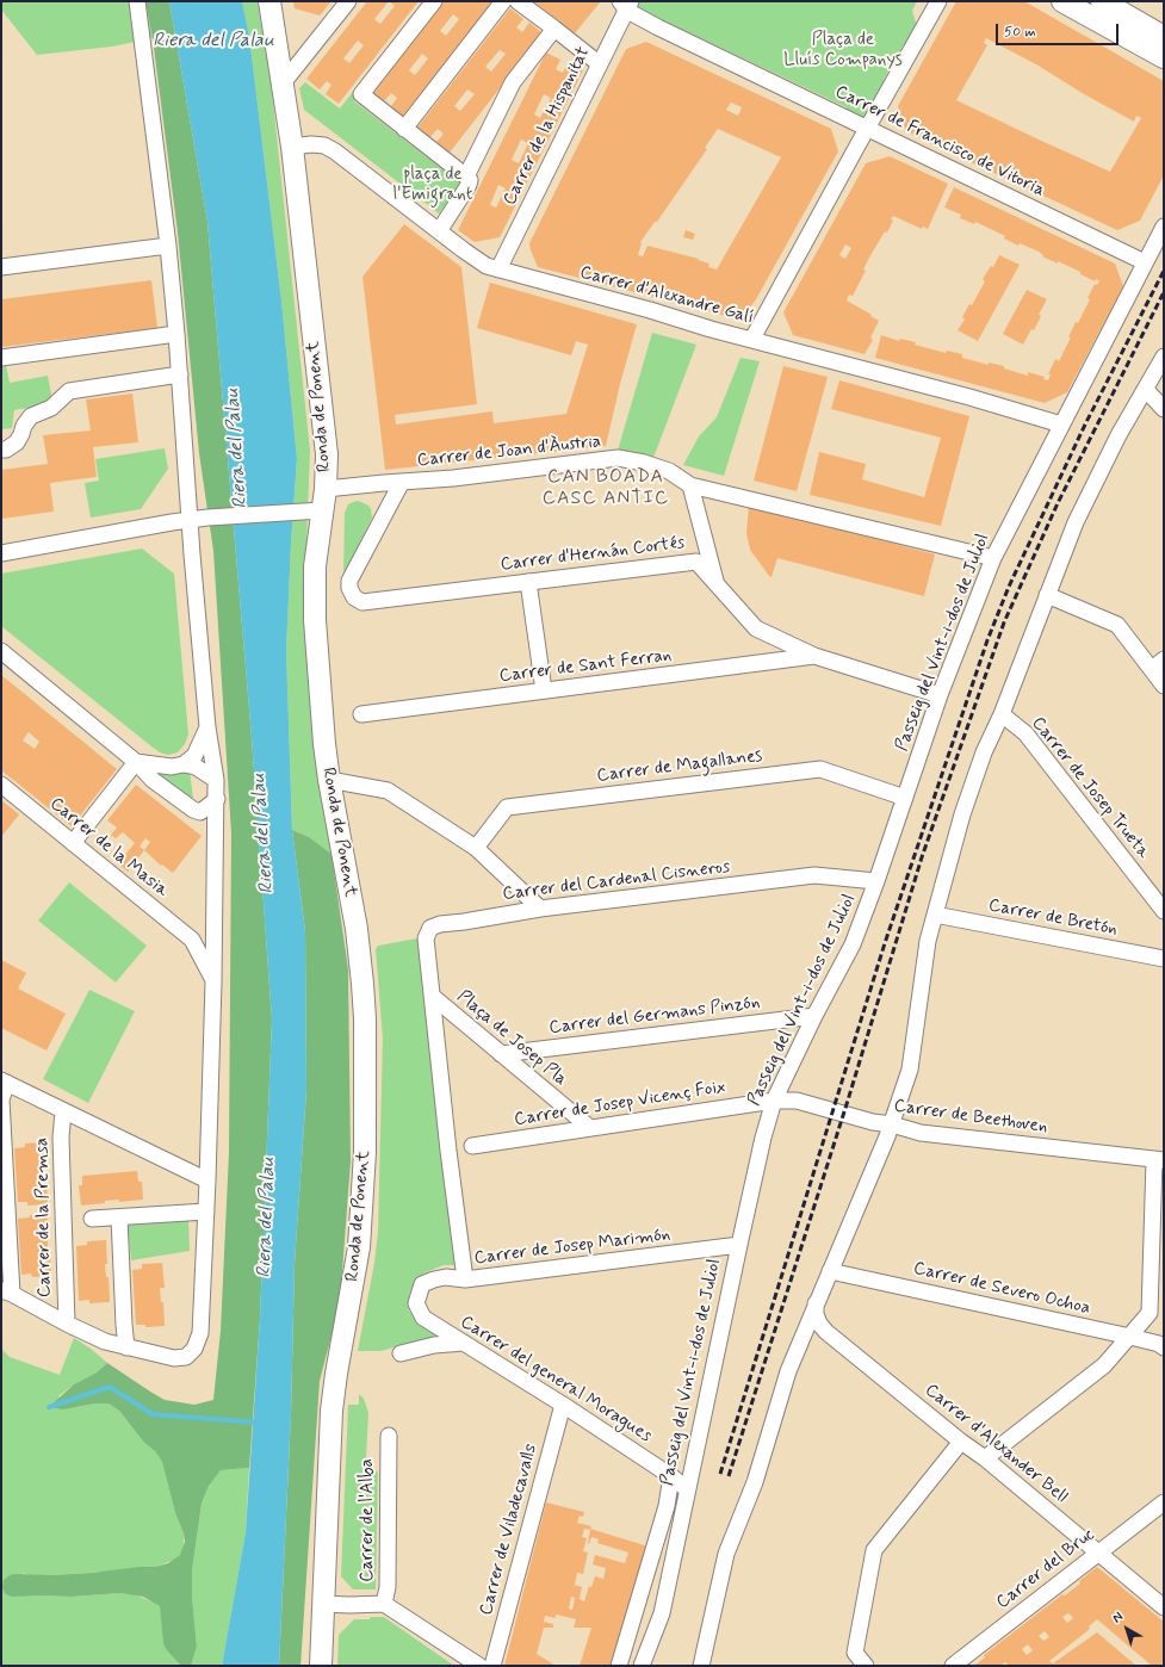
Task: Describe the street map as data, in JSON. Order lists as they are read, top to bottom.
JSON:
{
  "streets": {
    "main road": ["Ronda de Ponent"],
    "street": [
      "Carrer de la Hispanitat",
      "Carrer de Francisco de Vitoria",
      "Carrer d'Alexandre Galí",
      "Carrer de Joan d'Àustria",
      "Carrer d'Hernán Cortés",
      "Passeig del Vint-i-dos de Juliol",
      "Carrer de Sant Ferran",
      "Carrer de Magallanes",
      "Carrer de Josep Trueta",
      "Carrer de la Masia",
      "Carrer del Cardenal Cisneros",
      "Carrer de Bretón",
      "Carrer del Germans Pinzón",
      "Plaça de Josep Pla",
      "Carrer de Josep Vicenç Foix",
      "Carrer de Beethoven",
      "Carrer de la Premsa",
      "Carrer de Josep Marimón",
      "Carrer de Severo Ochoa",
      "Carrer del general Moragues",
      "Carrer d'Alexander Bell",
      "Carrer de l'Alba",
      "Carrer de Viladecavalls",
      "Carrer del Bruc"
    ]
  },
  "crossings": [
    ["Carrer de la Hispanitat", "Carrer de Francisco de Vitoria"],
    ["Carrer de la Hispanitat", "Carrer d'Alexandre Galí"],
    ["Carrer de Francisco de Vitoria", "Passeig del Vint-i-dos de Juliol"],
    ["Carrer d'Alexandre Galí", "Ronda de Ponent"],
    ["Carrer d'Alexandre Galí", "Passeig del Vint-i-dos de Juliol"],
    ["Ronda de Ponent", "Carrer de Joan d'Àustria"],
    ["Carrer de Joan d'Àustria", "Carrer d'Hernán Cortés"],
    ["Carrer de Joan d'Àustria", "Passeig del Vint-i-dos de Juliol"],
    ["Carrer d'Hernán Cortés", "Passeig del Vint-i-dos de Juliol"],
    ["Carrer d'Hernán Cortés", "Carrer de Sant Ferran"],
    ["Passeig del Vint-i-dos de Juliol", "Carrer de Magallanes"],
    ["Passeig del Vint-i-dos de Juliol", "Carrer del Cardenal Cisneros"],
    ["Passeig del Vint-i-dos de Juliol", "Carrer del Germans Pinzón"],
    ["Passeig del Vint-i-dos de Juliol", "Carrer de Josep Vicenç Foix"],
    ["Passeig del Vint-i-dos de Juliol", "Carrer de Beethoven"],
    ["Passeig del Vint-i-dos de Juliol", "Carrer de Josep Marimón"],
    ["Passeig del Vint-i-dos de Juliol", "Carrer del general Moragues"],
    ["Carrer del Cardenal Cisneros", "Plaça de Josep Pla"],
    ["Carrer del Germans Pinzón", "Plaça de Josep Pla"],
    ["Plaça de Josep Pla", "Carrer de Josep Vicenç Foix"],
    ["Carrer de Josep Vicenç Foix", "Carrer de Beethoven"],
    ["Carrer de Josep Marimón", "Carrer del general Moragues"],
    ["Carrer del general Moragues", "Carrer de Viladecavalls"],
    ["Carrer d'Alexander Bell", "Carrer del Bruc"]
  ],
  "districts": ["CAN BOADA CASC ANTIC"],
  "water": ["Riera del Palau"],
  "parks": ["Plaça de Lluís Companys", "plaça de l'Emigrant"],
  "scale_bar": "50 m",
  "north": "top left"
}
